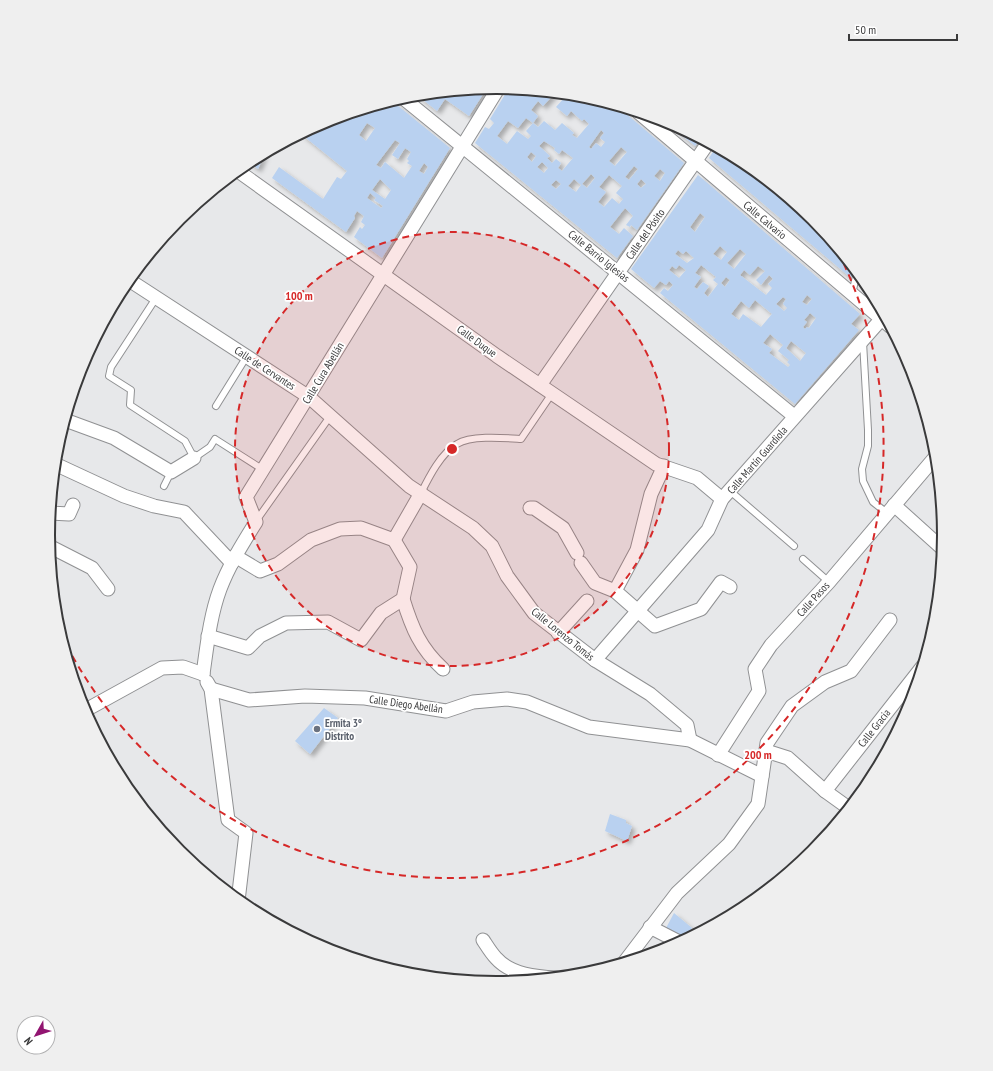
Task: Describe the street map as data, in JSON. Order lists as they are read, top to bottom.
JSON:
{
  "streets": {
    "street": [
      "Calle Calvario",
      "Calle del Pósito",
      "Calle Barrio Iglesias",
      "Calle Duque",
      "Calle de Cervantes",
      "Calle Cura Abellán",
      "Calle Martín Guardiola",
      "Calle Pasos",
      "Calle Lorenzo Tomás",
      "Calle Diego Abellán",
      "Calle Gracia"
    ]
  },
  "crossings": [
    ["Calle Calvario", "Calle del Pósito"],
    ["Calle del Pósito", "Calle Barrio Iglesias"],
    ["Calle del Pósito", "Calle Duque"],
    ["Calle Barrio Iglesias", "Calle Cura Abellán"],
    ["Calle Barrio Iglesias", "Calle Martín Guardiola"],
    ["Calle Duque", "Calle Cura Abellán"],
    ["Calle Duque", "Calle Martín Guardiola"],
    ["Calle de Cervantes", "Calle Cura Abellán"],
    ["Calle de Cervantes", "Calle Lorenzo Tomás"],
    ["Calle Martín Guardiola", "Calle Lorenzo Tomás"],
    ["Calle Lorenzo Tomás", "Calle Diego Abellán"]
  ],
  "places": ["Ermita 3º Distrito"],
  "scale_bar": "50 m",
  "north": "bottom left",
  "rings": ["100 m", "200 m"]
}
